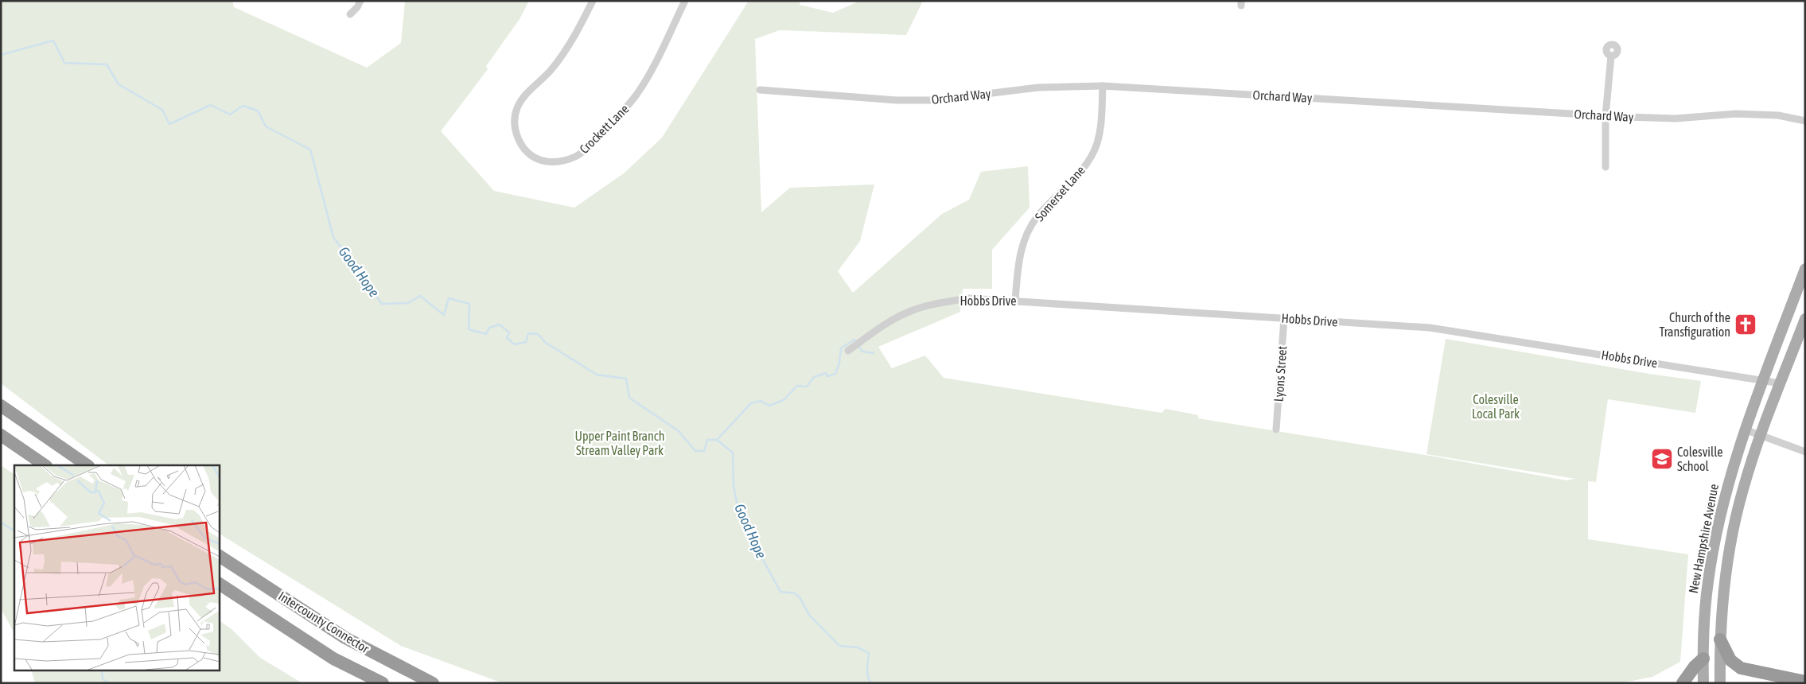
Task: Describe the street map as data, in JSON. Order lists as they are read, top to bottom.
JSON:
{
  "streets": {
    "highway": ["Intercounty Connector"],
    "main road": ["New Hampshire Avenue"],
    "street": [
      "Orchard Way",
      "Crockett Lane",
      "Somerset Lane",
      "Hobbs Drive",
      "Lyons Street"
    ]
  },
  "crossings": [
    ["Orchard Way", "Somerset Lane"],
    ["Somerset Lane", "Hobbs Drive"],
    ["Hobbs Drive", "Lyons Street"],
    ["Hobbs Drive", "New Hampshire Avenue"]
  ],
  "water": ["Good Hope"],
  "parks": ["Colesville Local Park", "Upper Paint Branch Stream Valley Park"],
  "places": {
    "church": ["Church of the Transfiguration"],
    "school or university": ["Colesville School"]
  }
}
